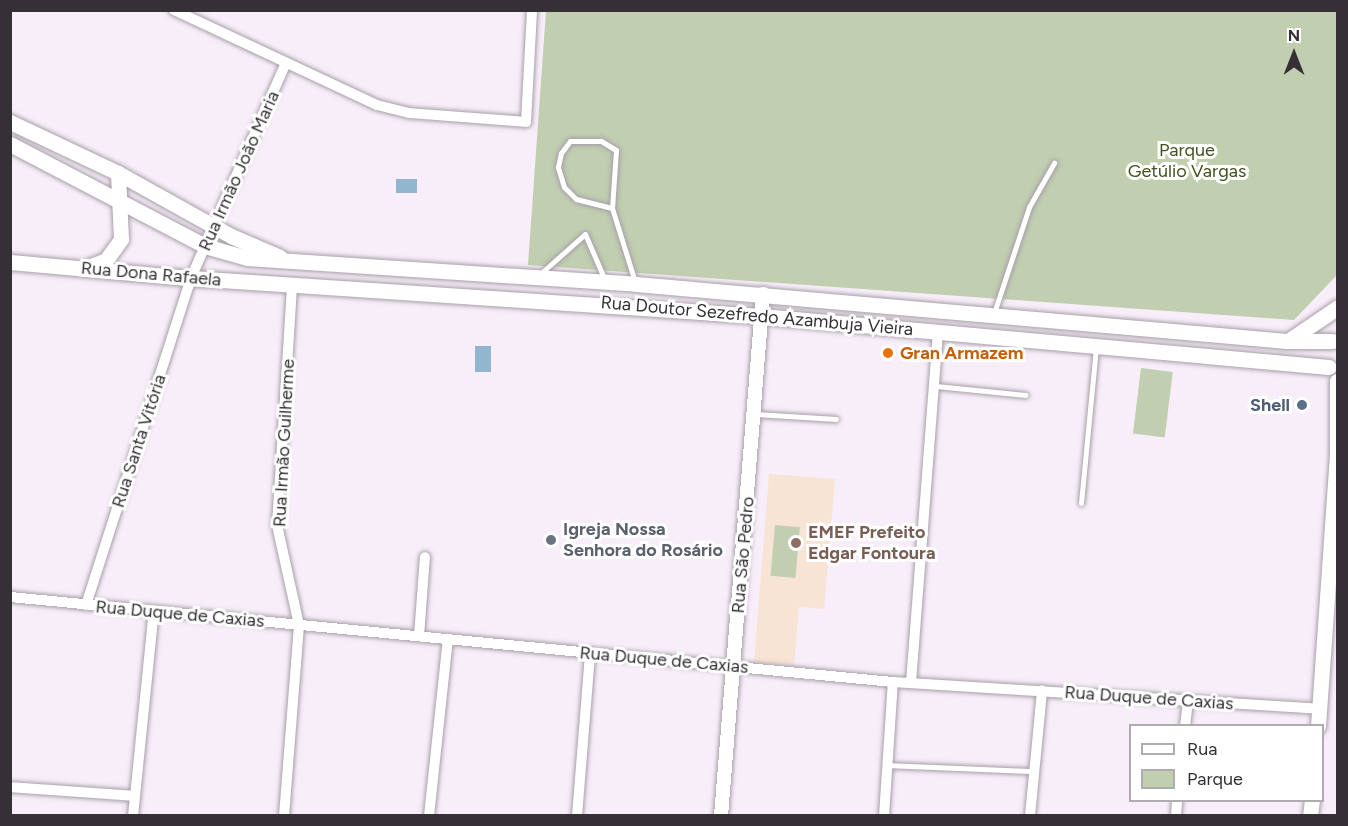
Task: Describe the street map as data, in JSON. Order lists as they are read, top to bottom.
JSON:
{
  "streets": {
    "main road": ["Rua Dona Rafaela", "Rua Doutor Sezefredo Azambuja Vieira"],
    "street": [
      "Rua Irmão João Maria",
      "Rua Santa Vitória",
      "Rua Irmão Guilherme",
      "Rua São Pedro",
      "Rua Duque de Caxias"
    ]
  },
  "crossings": [
    ["Rua Irmão João Maria", "Rua Dona Rafaela"],
    ["Rua Irmão João Maria", "Rua Doutor Sezefredo Azambuja Vieira"],
    ["Rua Irmão João Maria", "Rua Santa Vitória"],
    ["Rua Dona Rafaela", "Rua Doutor Sezefredo Azambuja Vieira"],
    ["Rua Dona Rafaela", "Rua Santa Vitória"],
    ["Rua Dona Rafaela", "Rua Irmão Guilherme"],
    ["Rua Doutor Sezefredo Azambuja Vieira", "Rua Irmão Guilherme"],
    ["Rua Doutor Sezefredo Azambuja Vieira", "Rua São Pedro"],
    ["Rua Santa Vitória", "Rua Duque de Caxias"],
    ["Rua Irmão Guilherme", "Rua Duque de Caxias"],
    ["Rua São Pedro", "Rua Duque de Caxias"]
  ],
  "parks": ["Parque Getúlio Vargas"],
  "places": [
    "Gran Armazem",
    "Shell",
    "Igreja Nossa Senhora do Rosário",
    "EMEF Prefeito Edgar Fontoura"
  ],
  "legend": ["Rua", "Parque"],
  "north": "top"
}
